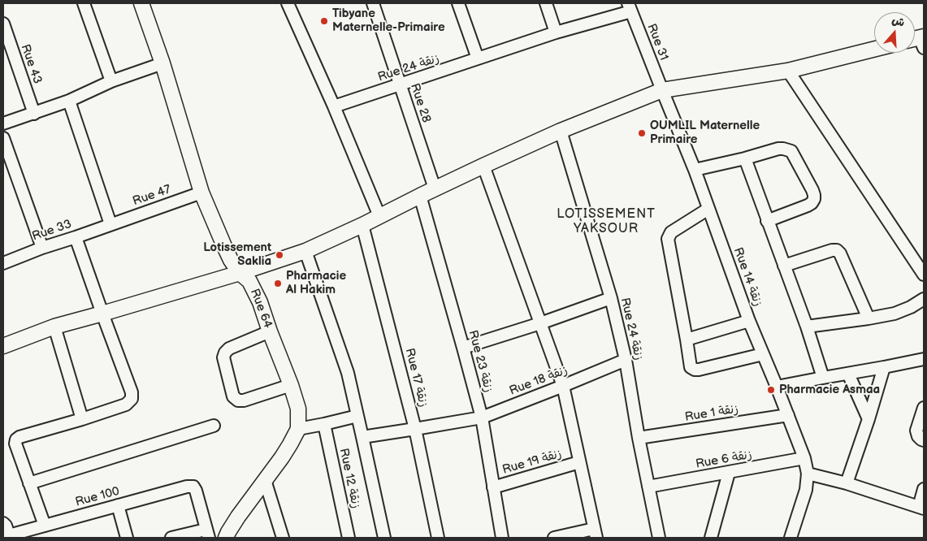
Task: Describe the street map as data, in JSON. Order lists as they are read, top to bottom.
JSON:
{
  "streets": {
    "street": [
      "Rue 31",
      "Rue 43",
      "Rue 24 زنقة",
      "Rue 28",
      "Rue 47",
      "Rue 33",
      "Rue 14 زنقة",
      "Rue 64",
      "Rue 23 زنقة",
      "Rue 17 زنقة",
      "Rue 18 زنقة",
      "Rue 1 زنقة",
      "Rue 6 زنقة",
      "Rue 19 زنقة",
      "Rue 12 زنقة",
      "Rue 100"
    ]
  },
  "crossings": [
    ["Rue 31", "Rue 24 زنقة"],
    ["Rue 31", "Rue 14 زنقة"],
    ["Rue 24 زنقة", "Rue 28"],
    ["Rue 24 زنقة", "Rue 18 زنقة"],
    ["Rue 24 زنقة", "Rue 1 زنقة"],
    ["Rue 24 زنقة", "Rue 6 زنقة"],
    ["Rue 47", "Rue 33"],
    ["Rue 47", "Rue 64"],
    ["Rue 14 زنقة", "Rue 1 زنقة"],
    ["Rue 14 زنقة", "Rue 6 زنقة"],
    ["Rue 23 زنقة", "Rue 18 زنقة"],
    ["Rue 23 زنقة", "Rue 19 زنقة"],
    ["Rue 17 زنقة", "Rue 18 زنقة"]
  ],
  "districts": ["LOTISSEMENT YAKSOUR"],
  "places": [
    "Tibyane Maternelle-Primaire",
    "OUMLIL Maternelle Primaire",
    "Lotissement Saklia",
    "Pharmacie Al Hakim",
    "Pharmacie Asmaa"
  ],
  "north": "top"
}
